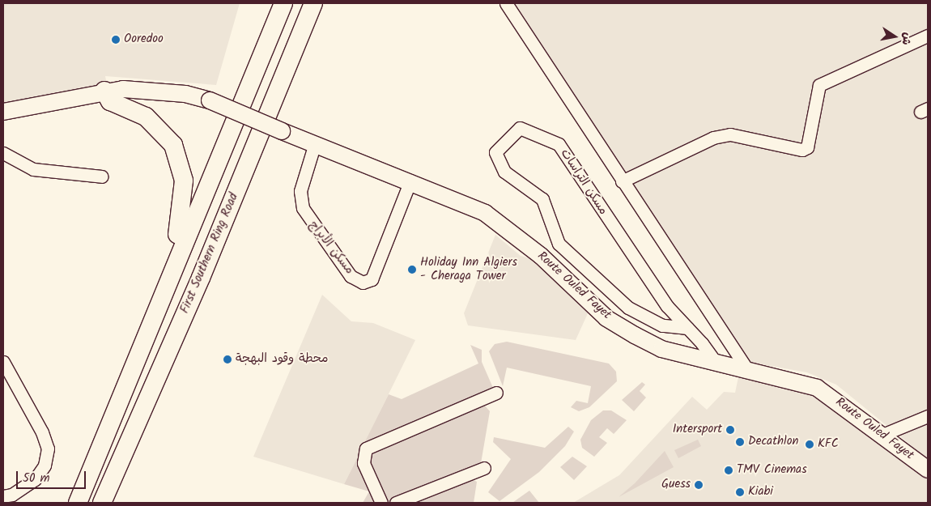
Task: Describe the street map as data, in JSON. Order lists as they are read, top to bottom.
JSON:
{
  "streets": {
    "highway": ["First Southern Ring Road"],
    "main road": ["Route Ouled Fayet"],
    "street": ["مسكن التراسات", "مسكن الأبراج"]
  },
  "crossings": [
    ["مسكن التراسات", "Route Ouled Fayet"],
    ["مسكن الأبراج", "Route Ouled Fayet"]
  ],
  "places": [
    "Ooredoo",
    "Holiday Inn Algiers - Cheraga Tower",
    "محطة وقود البهجة",
    "Intersport",
    "Decathlon",
    "KFC",
    "TMV Cinemas",
    "Guess",
    "Kiabi"
  ],
  "scale_bar": "50 m",
  "north": "right"
}
